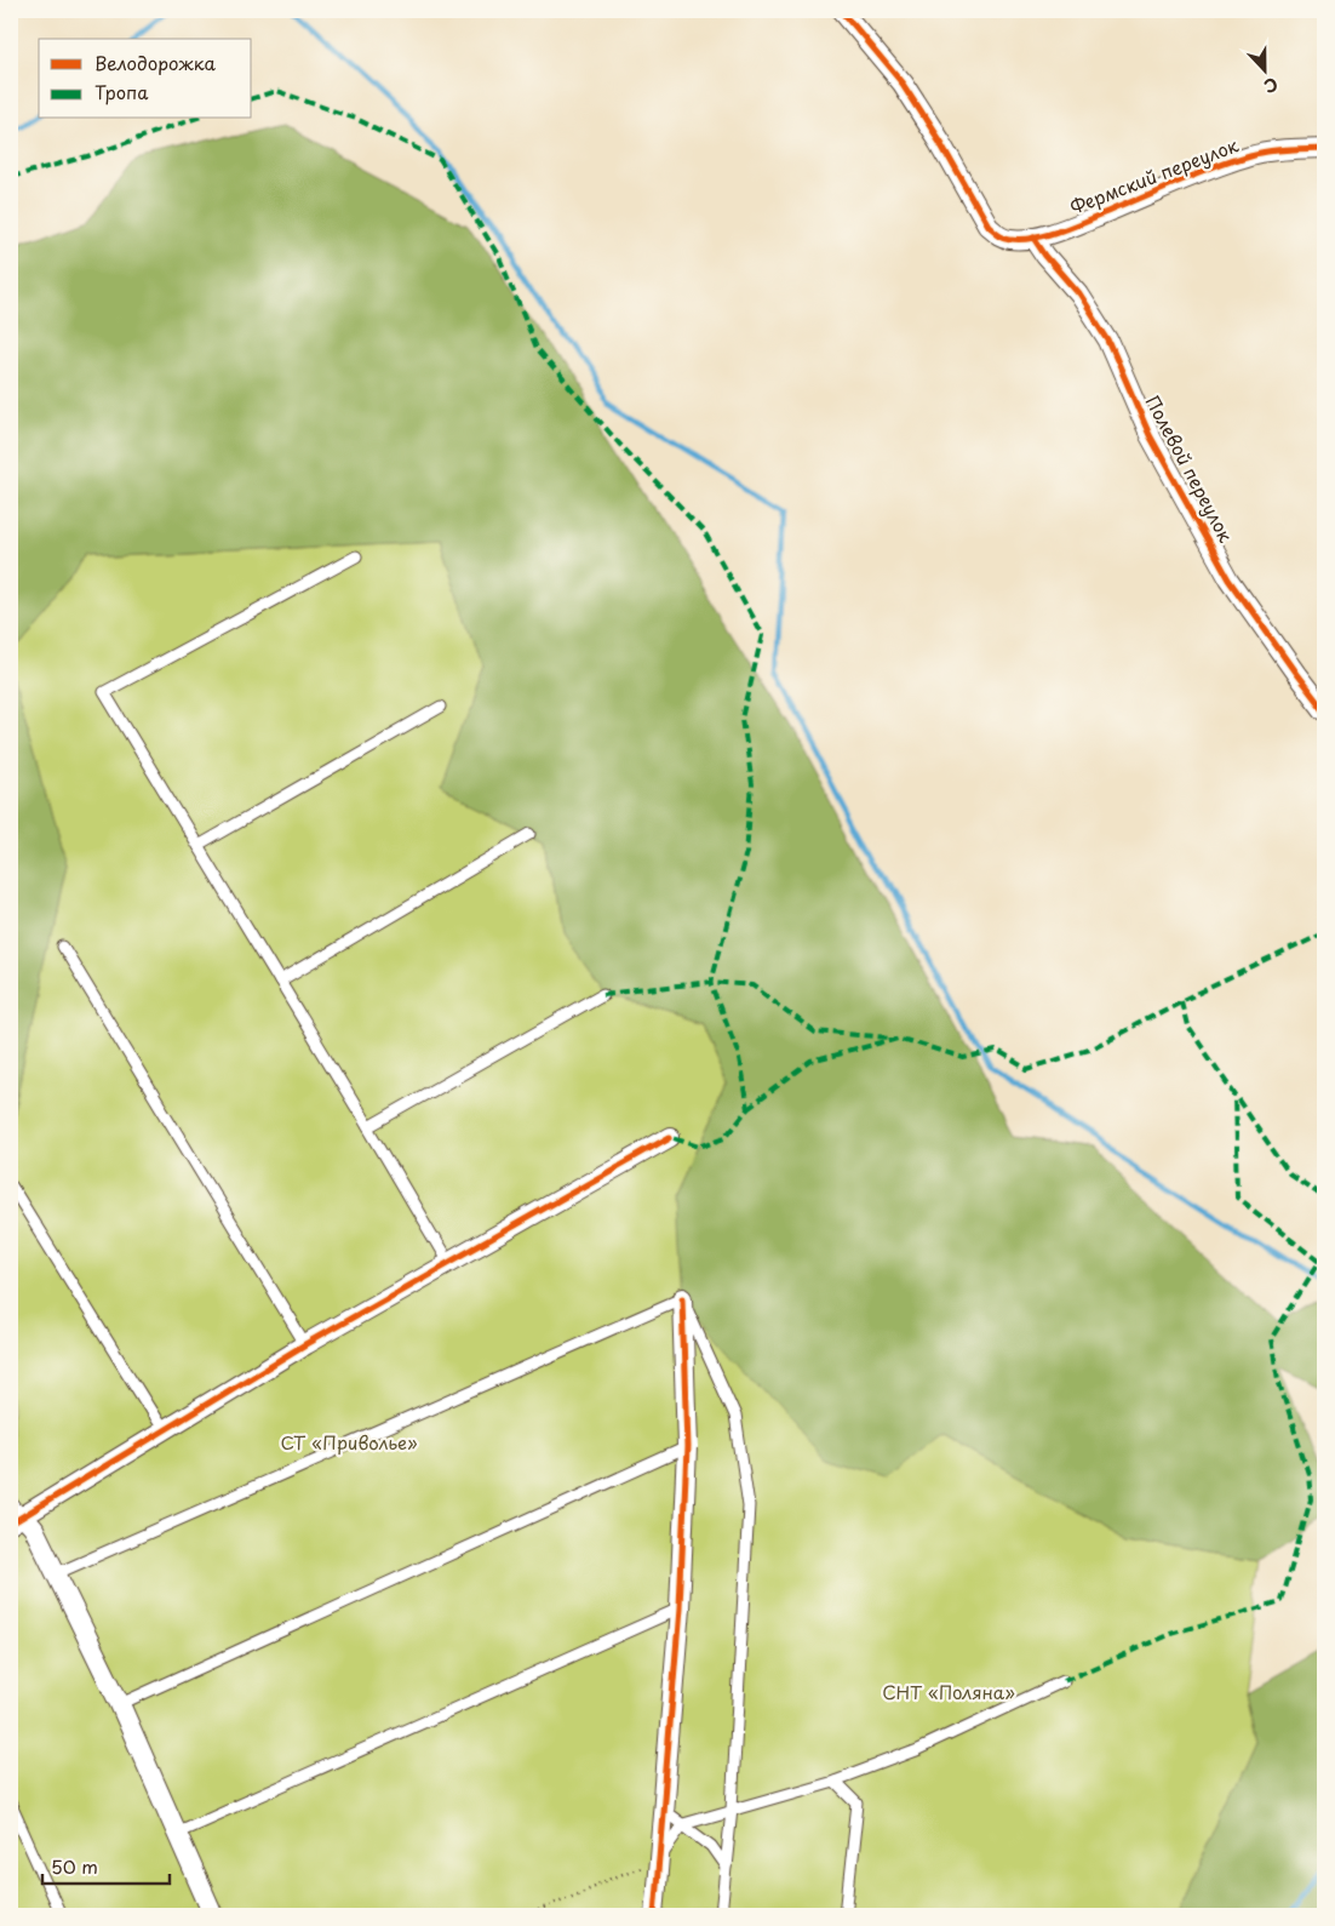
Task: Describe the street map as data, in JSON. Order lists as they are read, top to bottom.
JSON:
{
  "streets": {
    "street": ["Фермский переулок", "Полевой переулок"]
  },
  "crossings": [
    ["Фермский переулок", "Полевой переулок"]
  ],
  "parks": ["СТ «Приволье»", "СНТ «Поляна»"],
  "legend": ["Велодорожка", "Тропа"],
  "scale_bar": "50 m",
  "north": "bottom"
}
